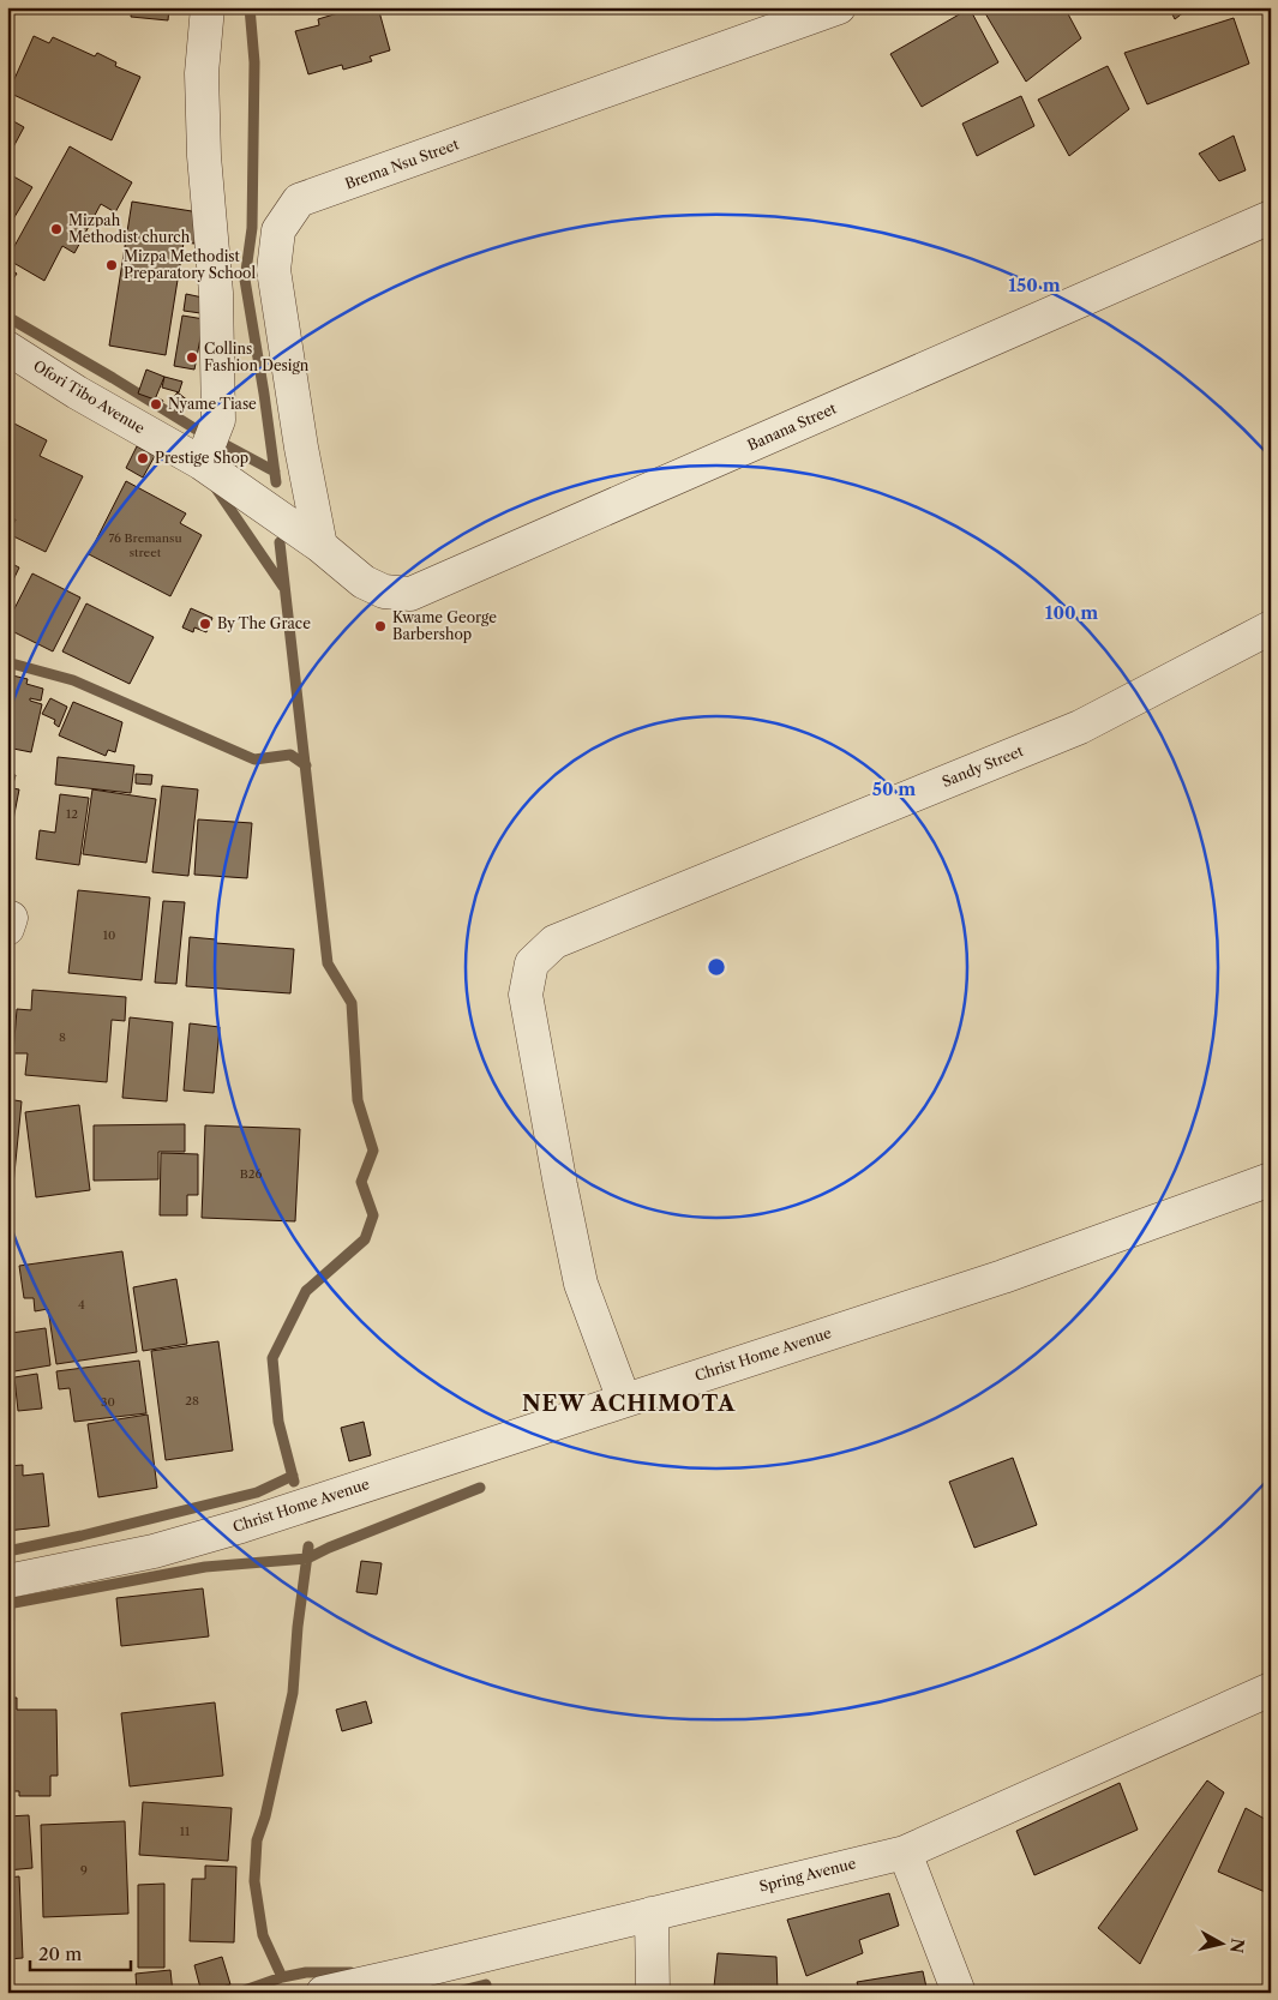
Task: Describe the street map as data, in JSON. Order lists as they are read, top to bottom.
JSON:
{
  "streets": {
    "street": [
      "Brema Nsu Street",
      "Ofori Tibo Avenue",
      "Banana Street",
      "Sandy Street",
      "Christ Home Avenue",
      "Spring Avenue"
    ]
  },
  "crossings": [
    ["Brema Nsu Street", "Ofori Tibo Avenue"],
    ["Brema Nsu Street", "Banana Street"],
    ["Ofori Tibo Avenue", "Banana Street"],
    ["Sandy Street", "Christ Home Avenue"]
  ],
  "districts": ["NEW ACHIMOTA"],
  "places": [
    "Mizpah Methodist church",
    "Mizpa Methodist Preparatory School",
    "Collins Fashion Design",
    "Nyame Tiase",
    "Prestige Shop",
    "By The Grace",
    "Kwame George Barbershop"
  ],
  "house_numbers": [
    "76 Bremansu street",
    "12",
    "10",
    "8",
    "B26",
    "4",
    "28",
    "30",
    "11",
    "9"
  ],
  "scale_bar": "20 m",
  "north": "right",
  "rings": ["150 m", "100 m", "50 m"]
}
